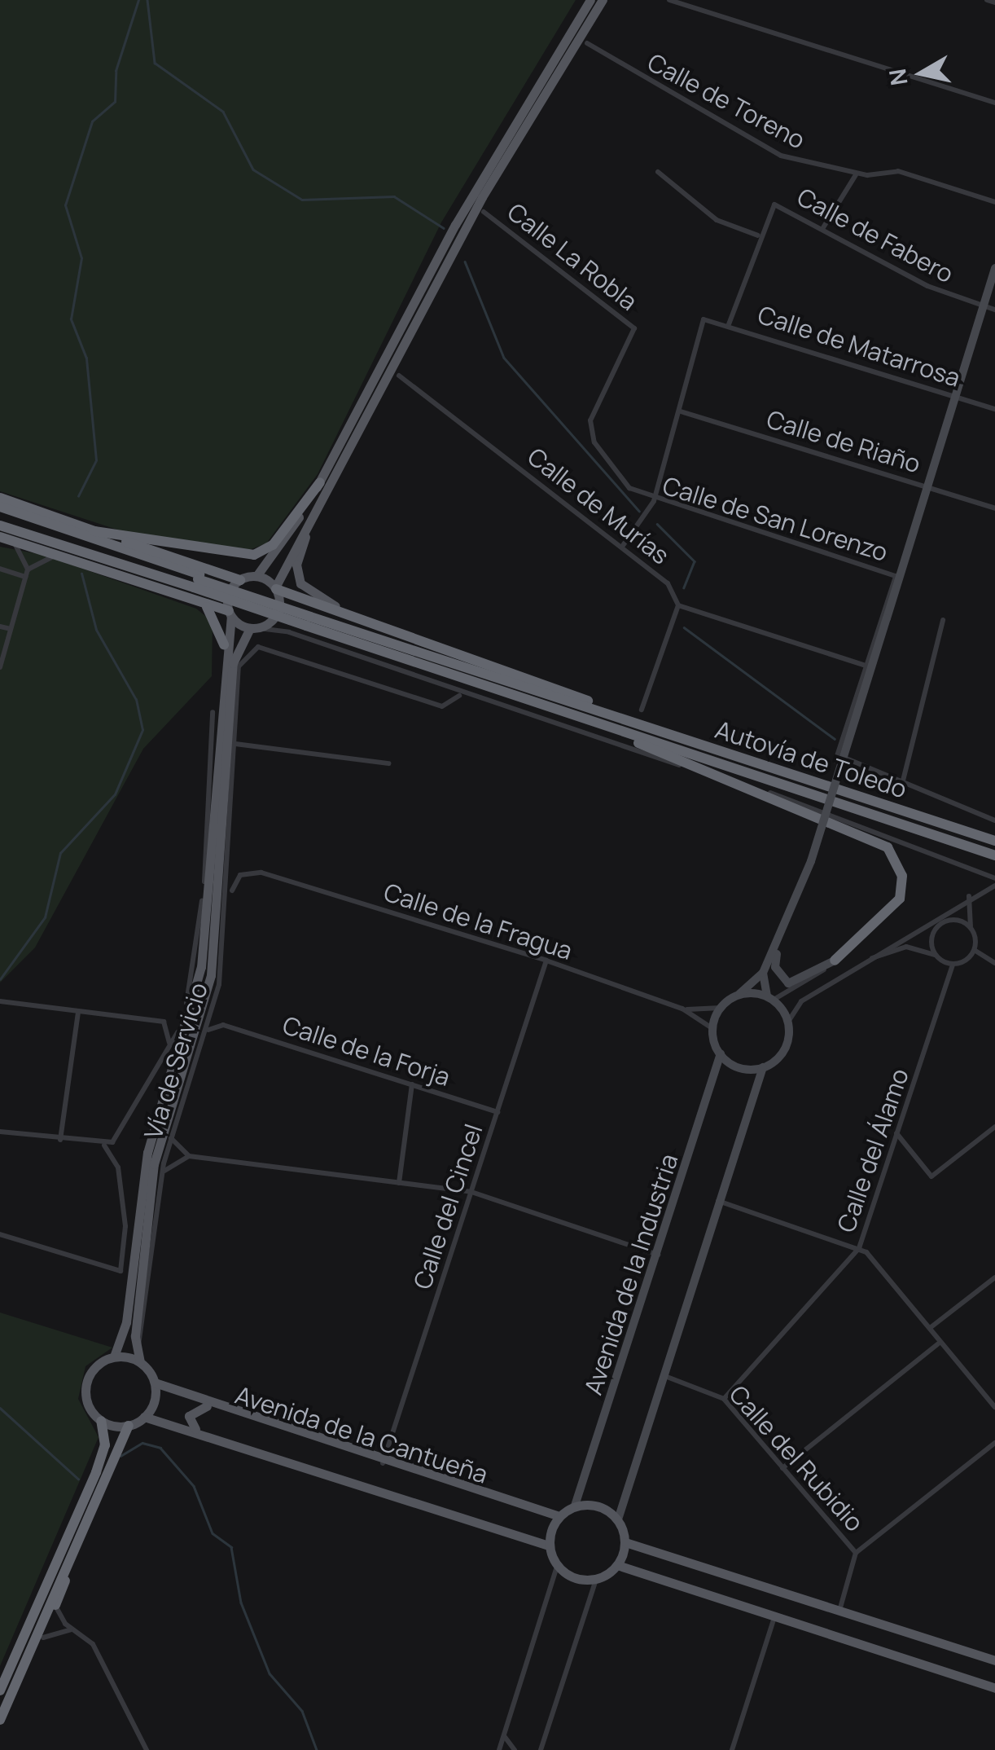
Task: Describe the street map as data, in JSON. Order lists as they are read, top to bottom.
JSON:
{
  "streets": {
    "highway": ["Autovía de Toledo"],
    "main road": ["Avenida de la Cantueña"],
    "street": [
      "Calle de Toreno",
      "Calle de Fabero",
      "Calle La Robla",
      "Calle de Matarrosa",
      "Calle de Riaño",
      "Calle de Murías",
      "Calle de San Lorenzo",
      "Calle de la Fragua",
      "Calle de la Forja",
      "Vía de Servicio",
      "Calle del Álamo",
      "Calle del Cincel",
      "Avenida de la Industria",
      "Calle del Rubidio"
    ]
  },
  "crossings": [
    ["Calle de Fabero", "Calle de Matarrosa"],
    ["Calle La Robla", "Calle de San Lorenzo"],
    ["Calle de la Fragua", "Vía de Servicio"],
    ["Calle de la Fragua", "Calle del Cincel"],
    ["Calle de la Fragua", "Avenida de la Industria"],
    ["Calle de la Forja", "Calle del Cincel"],
    ["Calle del Álamo", "Calle del Rubidio"],
    ["Calle del Cincel", "Avenida de la Cantueña"],
    ["Avenida de la Industria", "Avenida de la Cantueña"]
  ],
  "north": "left"
}
